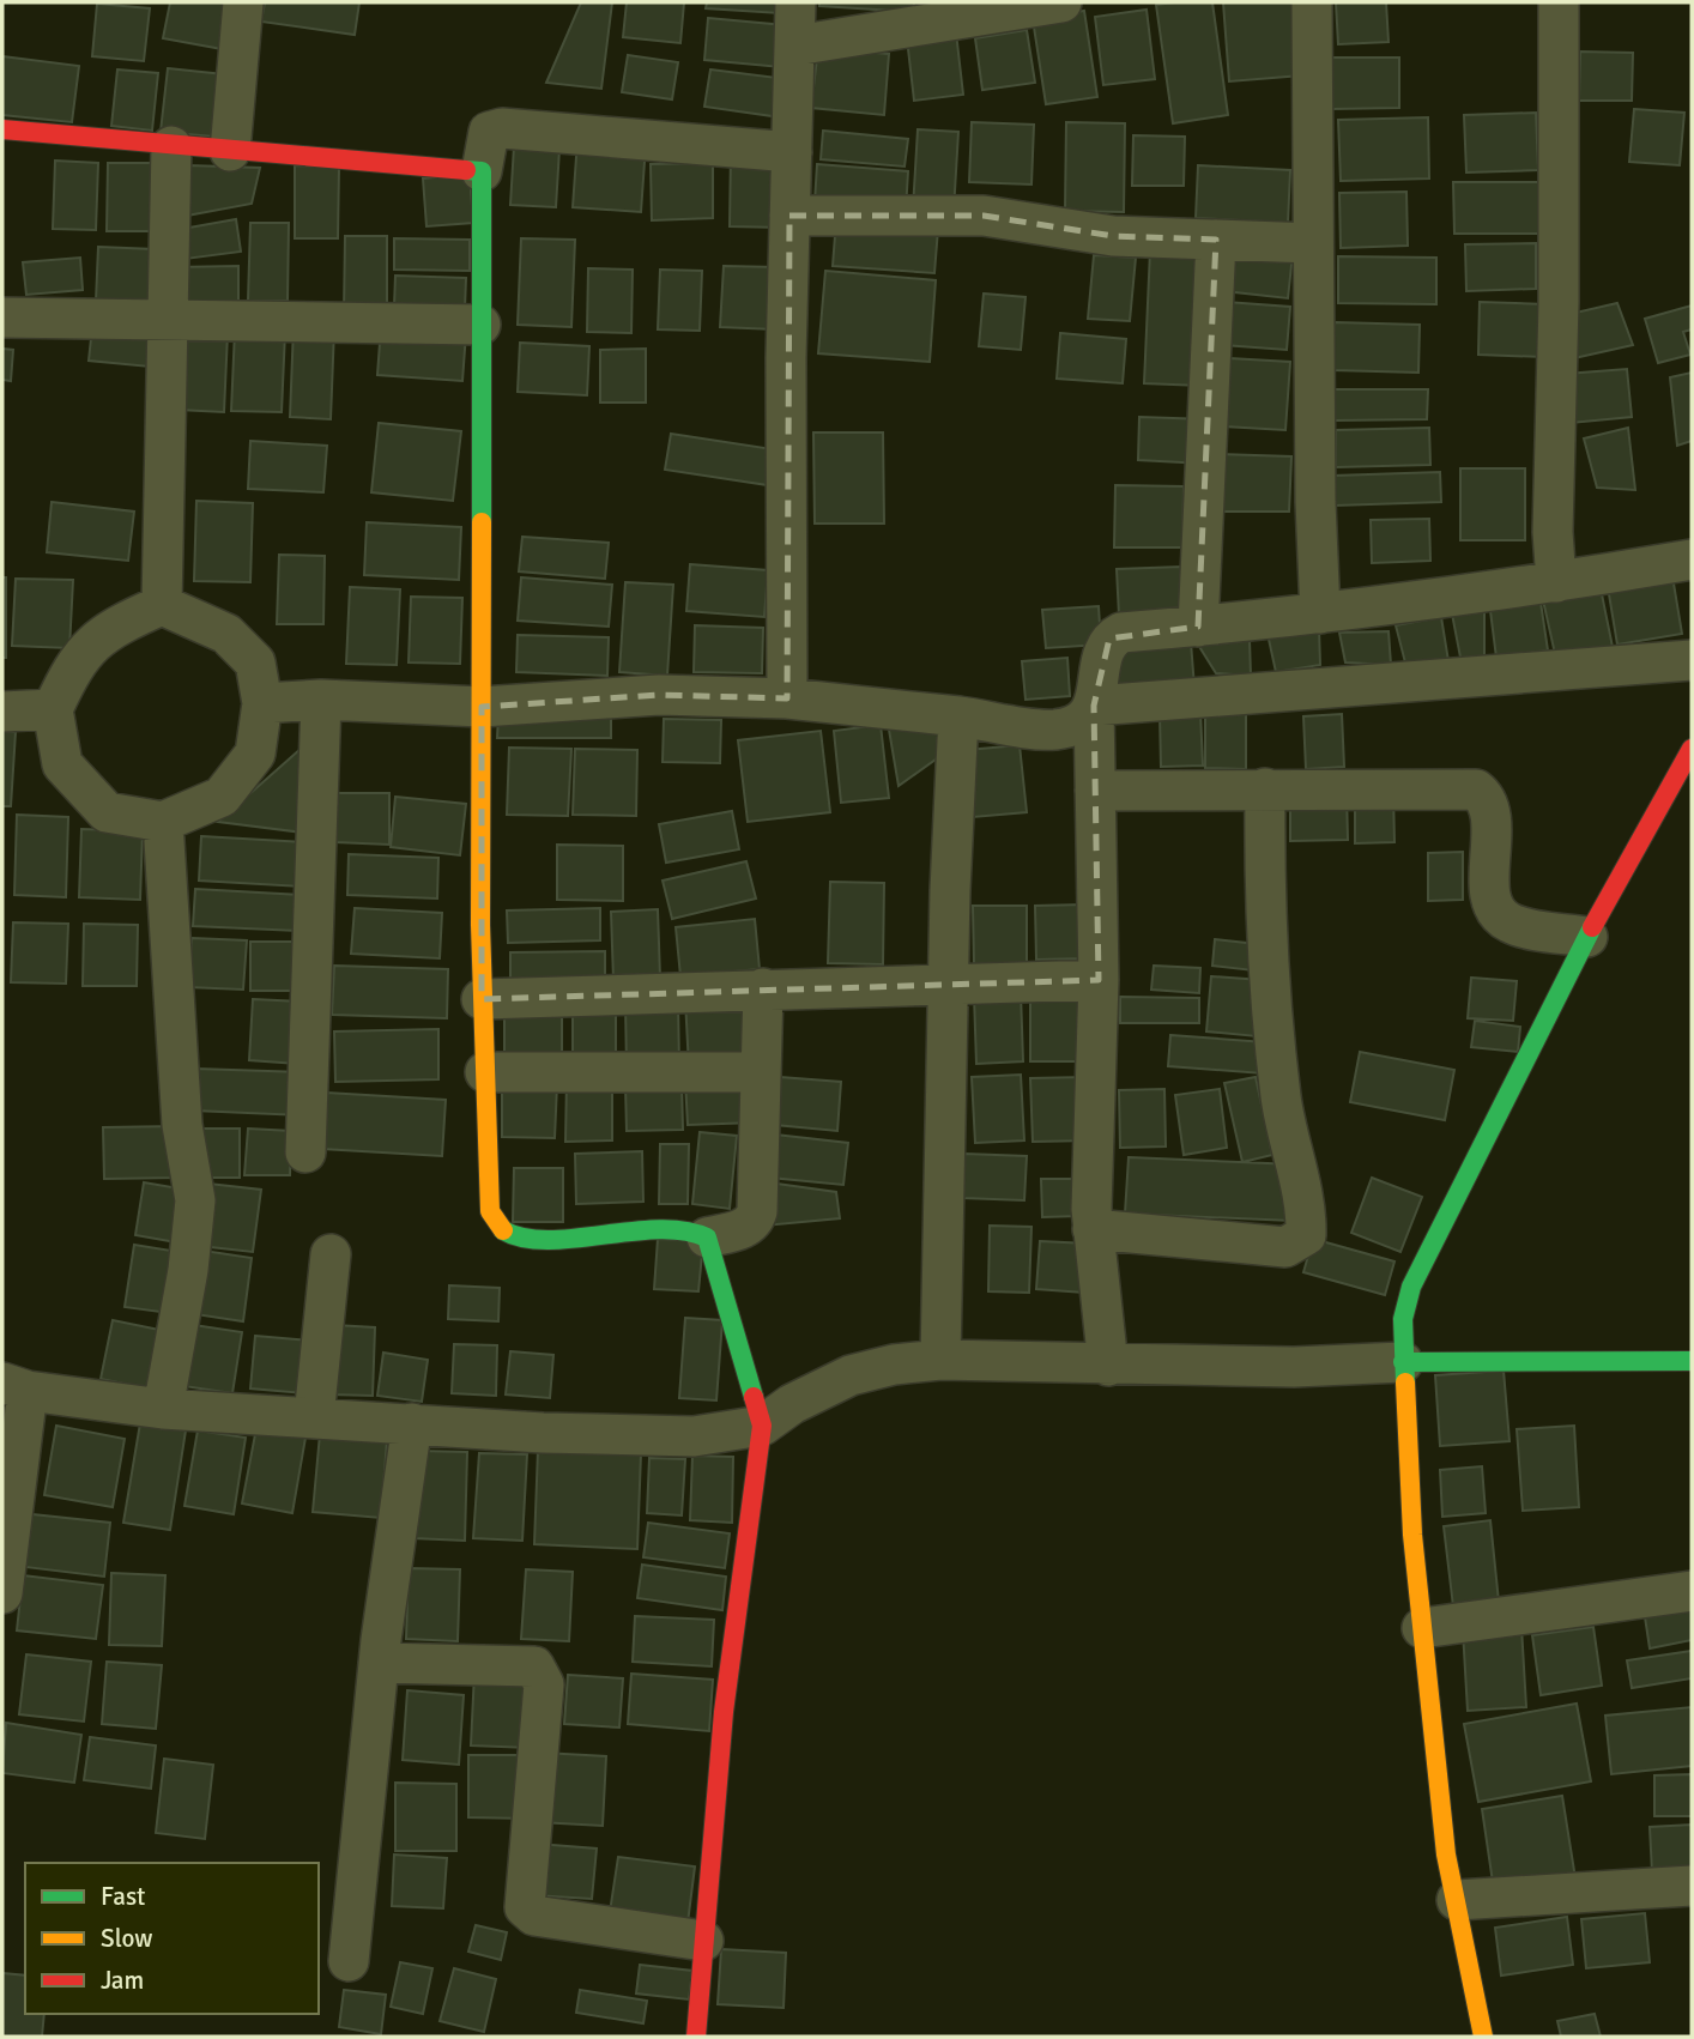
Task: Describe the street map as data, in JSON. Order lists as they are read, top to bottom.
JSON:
{
  "legend": ["Fast", "Slow", "Jam"]
}
